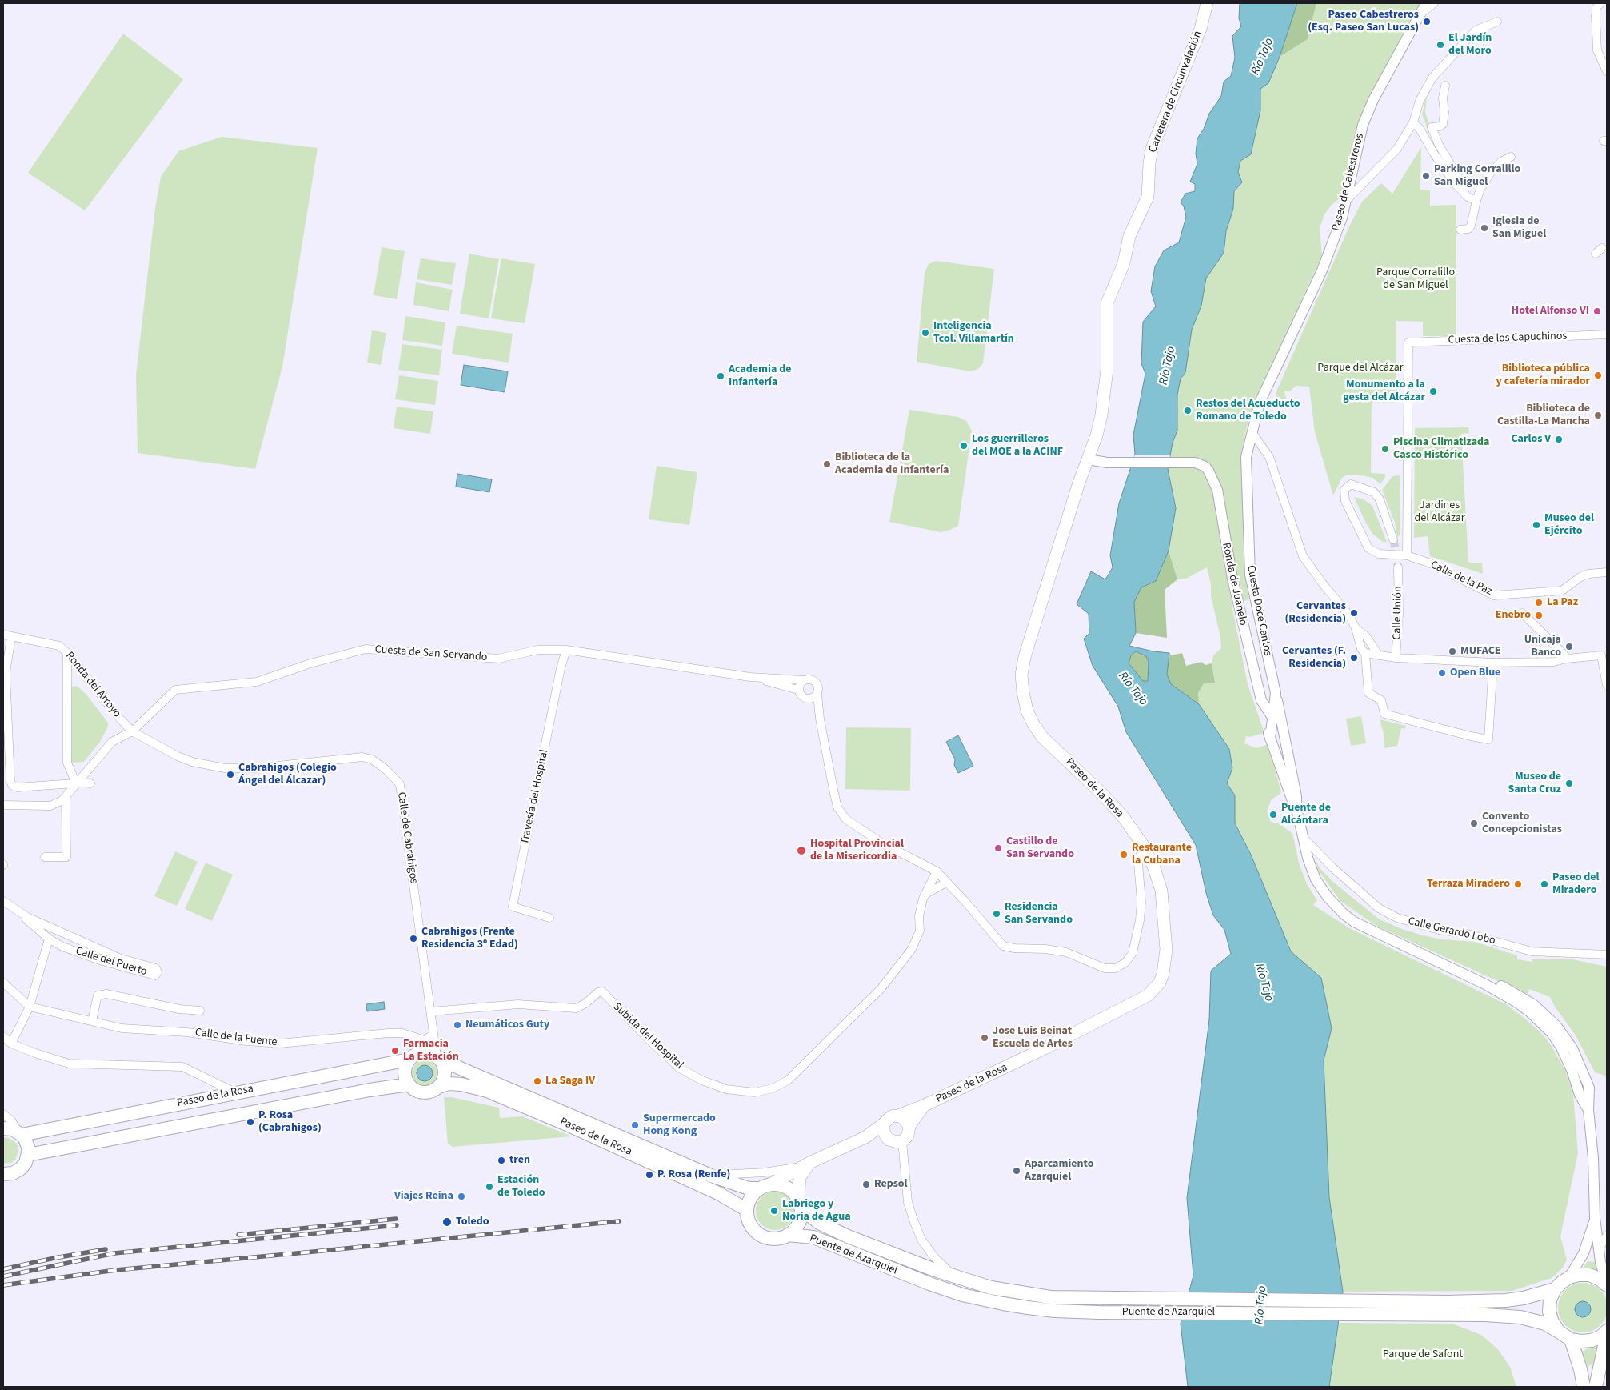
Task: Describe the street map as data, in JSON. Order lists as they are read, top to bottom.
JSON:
{
  "streets": {
    "main road": ["Carretera de Circunvalación", "Paseo de la Rosa", "Puente de Azarquiel"],
    "street": [
      "Paseo de Cabestreros",
      "Cuesta de los Capuchinos",
      "Calle de la Paz",
      "Ronda de Juanelo",
      "Cuesta Doce Cantos",
      "Calle Unión",
      "Cuesta de San Servando",
      "Ronda del Arroyo",
      "Travesía del Hospital",
      "Calle de Cabrahigos",
      "Calle Gerardo Lobo",
      "Calle del Puerto",
      "Subida del Hospital",
      "Calle de la Fuente"
    ]
  },
  "crossings": [
    ["Carretera de Circunvalación", "Ronda de Juanelo"],
    ["Carretera de Circunvalación", "Paseo de la Rosa"],
    ["Paseo de Cabestreros", "Cuesta Doce Cantos"],
    ["Cuesta de los Capuchinos", "Calle de la Paz"],
    ["Ronda de Juanelo", "Cuesta Doce Cantos"],
    ["Ronda de Juanelo", "Paseo de la Rosa"],
    ["Cuesta de San Servando", "Ronda del Arroyo"],
    ["Cuesta de San Servando", "Travesía del Hospital"],
    ["Cuesta de San Servando", "Calle de Cabrahigos"],
    ["Ronda del Arroyo", "Calle de Cabrahigos"],
    ["Paseo de la Rosa", "Calle de Cabrahigos"],
    ["Paseo de la Rosa", "Calle de la Fuente"],
    ["Paseo de la Rosa", "Puente de Azarquiel"],
    ["Calle de Cabrahigos", "Subida del Hospital"],
    ["Calle de Cabrahigos", "Calle de la Fuente"]
  ],
  "water": ["Río Tajo"],
  "parks": [
    "Parque Corralillo de San Miguel",
    "Parque del Alcázar",
    "Jardines del Alcázar",
    "Parque de Safont"
  ],
  "places": [
    "Paseo Cabestreros (Esq. Paseo San Lucas)",
    "El Jardín del Moro",
    "Parking Corralillo San Miguel",
    "Iglesia de San Miguel",
    "Hotel Alfonso VI",
    "Inteligencia Tcol. Villamartín",
    "Biblioteca pública y cafetería mirador",
    "Academia de Infantería",
    "Monumento a la gesta del Alcázar",
    "Restos del Acueducto Romano de Toledo",
    "Biblioteca de Castilla-La Mancha",
    "Carlos V",
    "Los guerrilleros del MOE a la ACINF",
    "Piscina Climatizada Casco Histórico",
    "Biblioteca de la Academia de Infantería",
    "Museo del Ejército",
    "La Paz",
    "Cervantes (Residencia)",
    "Enebro",
    "Unicaja Banco",
    "MUFACE",
    "Cervantes (F. Residencia)",
    "Open Blue",
    "Cabrahigos (Colegio Ángel del Álcazar)",
    "Museo de Santa Cruz",
    "Puente de Alcántara",
    "Convento Concepcionistas",
    "Castillo de San Servando",
    "Hospital Provincial de la Misericordia",
    "Restaurante la Cubana",
    "Terraza Miradero",
    "Paseo del Miradero",
    "Residencia San Servando",
    "Cabrahigos (Frente Residencia 3º Edad)",
    "Neumáticos Guty",
    "Jose Luis Beinat Escuela de Artes",
    "Farmacia La Estación",
    "La Saga IV",
    "P. Rosa (Cabrahigos)",
    "Supermercado Hong Kong",
    "tren",
    "Aparcamiento Azarquiel",
    "P. Rosa (Renfe)",
    "Repsol",
    "Estación de Toledo",
    "Viajes Reina",
    "Labriego y Noria de Agua",
    "Toledo"
  ]
}
